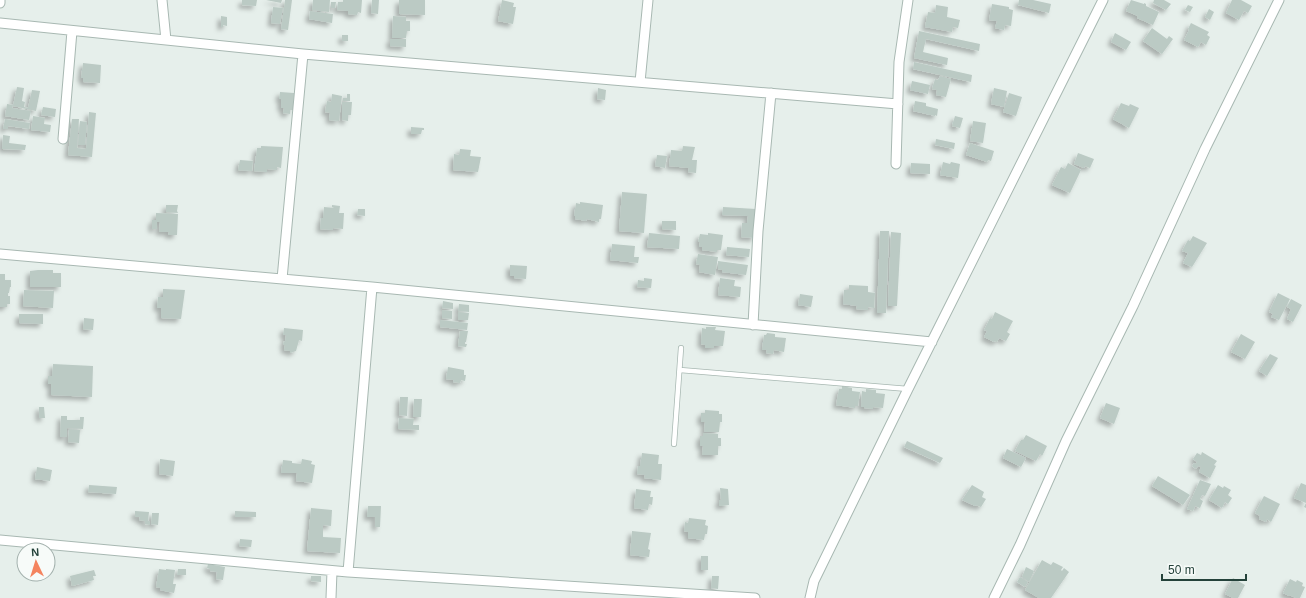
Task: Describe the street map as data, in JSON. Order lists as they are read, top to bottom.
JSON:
{
  "scale_bar": "50 m",
  "north": "top"
}
